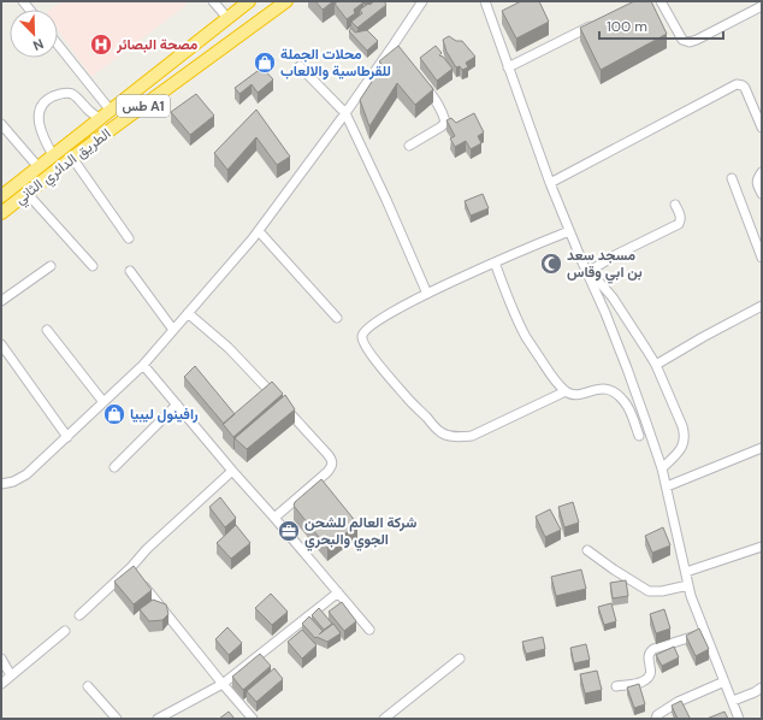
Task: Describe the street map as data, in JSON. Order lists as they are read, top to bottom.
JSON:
{
  "streets": {
    "highway": ["طس A1", "الطريق الدائري الثاني"]
  },
  "places": {
    "hospital": ["مصحة البصائر"],
    "shop": ["محلات الجملة للقرطاسية والالعاب", "رافينول ليبيا"],
    "mosque": ["مسجد سعد بن ابي وقاس"],
    "office": ["شركة العالم للشحن الجوي والبحري"]
  },
  "scale_bar": "100 m",
  "north": "bottom right"
}
